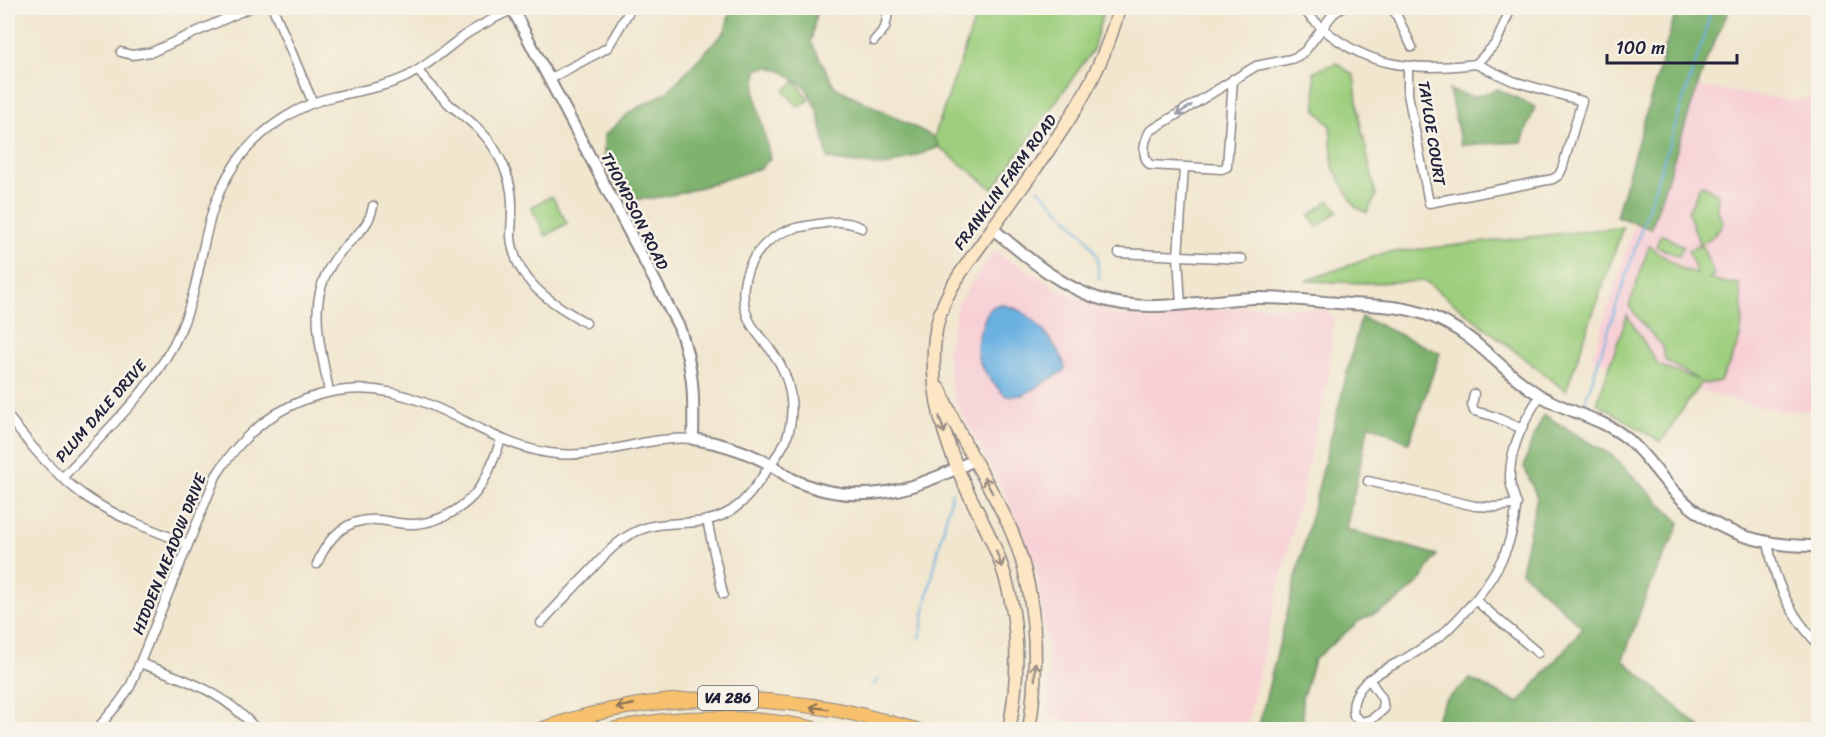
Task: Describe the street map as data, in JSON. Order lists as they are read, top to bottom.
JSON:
{
  "streets": {
    "highway": ["VA 286"],
    "main road": ["FRANKLIN FARM ROAD"],
    "street": [
      "TAYLOE COURT",
      "THOMPSON ROAD",
      "PLUM DALE DRIVE",
      "HIDDEN MEADOW DRIVE"
    ]
  },
  "crossings": [
    ["FRANKLIN FARM ROAD", "HIDDEN MEADOW DRIVE"],
    ["THOMPSON ROAD", "PLUM DALE DRIVE"],
    ["THOMPSON ROAD", "HIDDEN MEADOW DRIVE"]
  ],
  "scale_bar": "100 m"
}
